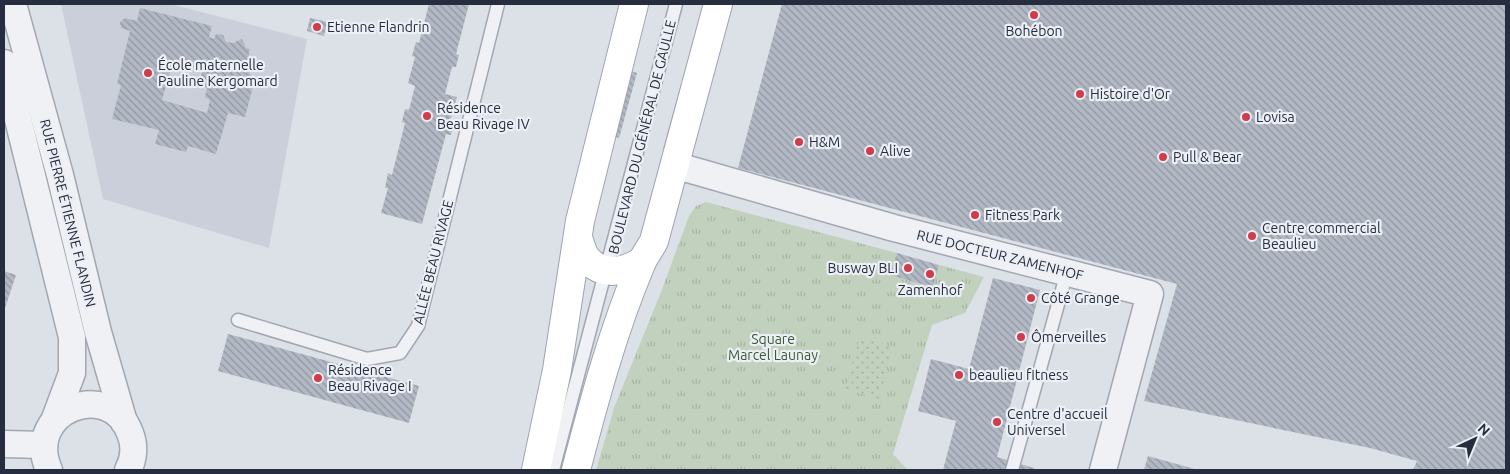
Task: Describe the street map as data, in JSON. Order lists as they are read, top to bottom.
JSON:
{
  "streets": {
    "main road": ["BOULEVARD DU GÉNÉRAL DE GAULLE"],
    "street": ["RUE PIERRE ÉTIENNE FLANDIN", "RUE DOCTEUR ZAMENHOF"],
    "lane": ["ALLÉE BEAU RIVAGE"]
  },
  "parks": ["Square Marcel Launay"],
  "places": [
    "Bohébon",
    "Etienne Flandrin",
    "École maternelle Pauline Kergomard",
    "Histoire d'Or",
    "Résidence Beau Rivage IV",
    "Lovisa",
    "H&M",
    "Alive",
    "Pull & Bear",
    "Fitness Park",
    "Centre commercial Beaulieu",
    "Busway BLI",
    "Zamenhof",
    "Côté Grange",
    "Ômerveilles",
    "beaulieu fitness",
    "Résidence Beau Rivage I",
    "Centre d'accueil Universel"
  ],
  "north": "top right"
}
